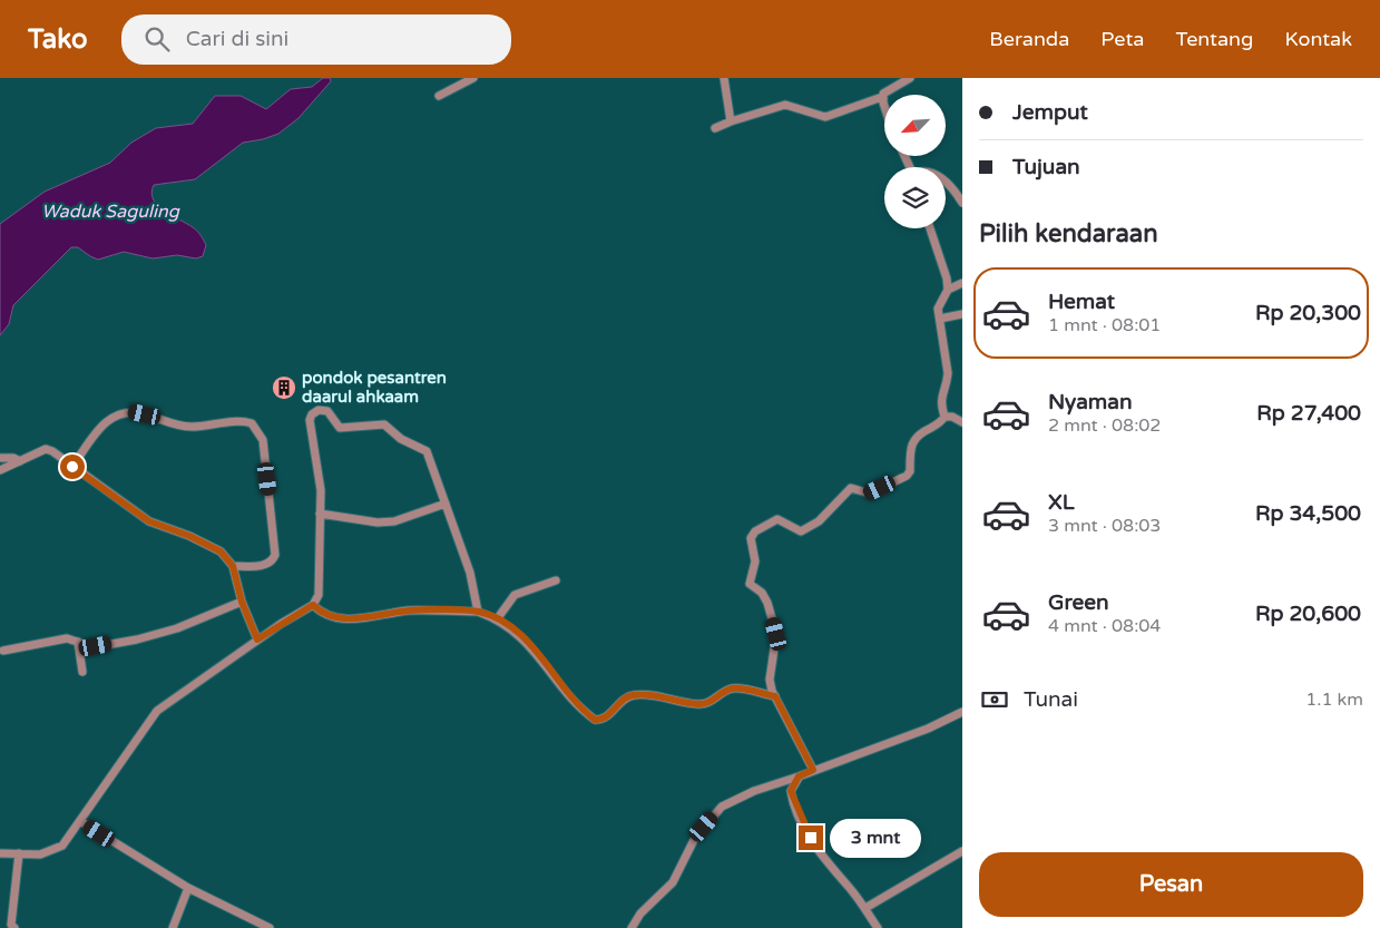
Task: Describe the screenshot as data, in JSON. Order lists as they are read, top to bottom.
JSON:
{
  "water": ["Waduk Saguling"],
  "places": {
    "building": ["pondok pesantren daarul ahkaam"]
  },
  "north": "bottom left",
  "page": {
    "header": "Tako",
    "search": "Cari di sini",
    "nav": [
      "Beranda",
      "Peta",
      "Tentang",
      "Kontak"
    ],
    "banner": ["Jemput", "Tujuan"],
    "heading": "Pilih kendaraan",
    "list": [
      {
        "name": "Hemat",
        "note": "1 mnt · 08:01",
        "value": "Rp 20,300"
      },
      {
        "name": "Nyaman",
        "note": "2 mnt · 08:02",
        "value": "Rp 27,400"
      },
      {
        "name": "XL",
        "note": "3 mnt · 08:03",
        "value": "Rp 34,500"
      },
      {
        "name": "Green",
        "note": "4 mnt · 08:04",
        "value": "Rp 20,600"
      }
    ],
    "pay": ["Tunai", "1.1 km"],
    "bubble": "3 mnt",
    "buttons": "Pesan"
  }
}
